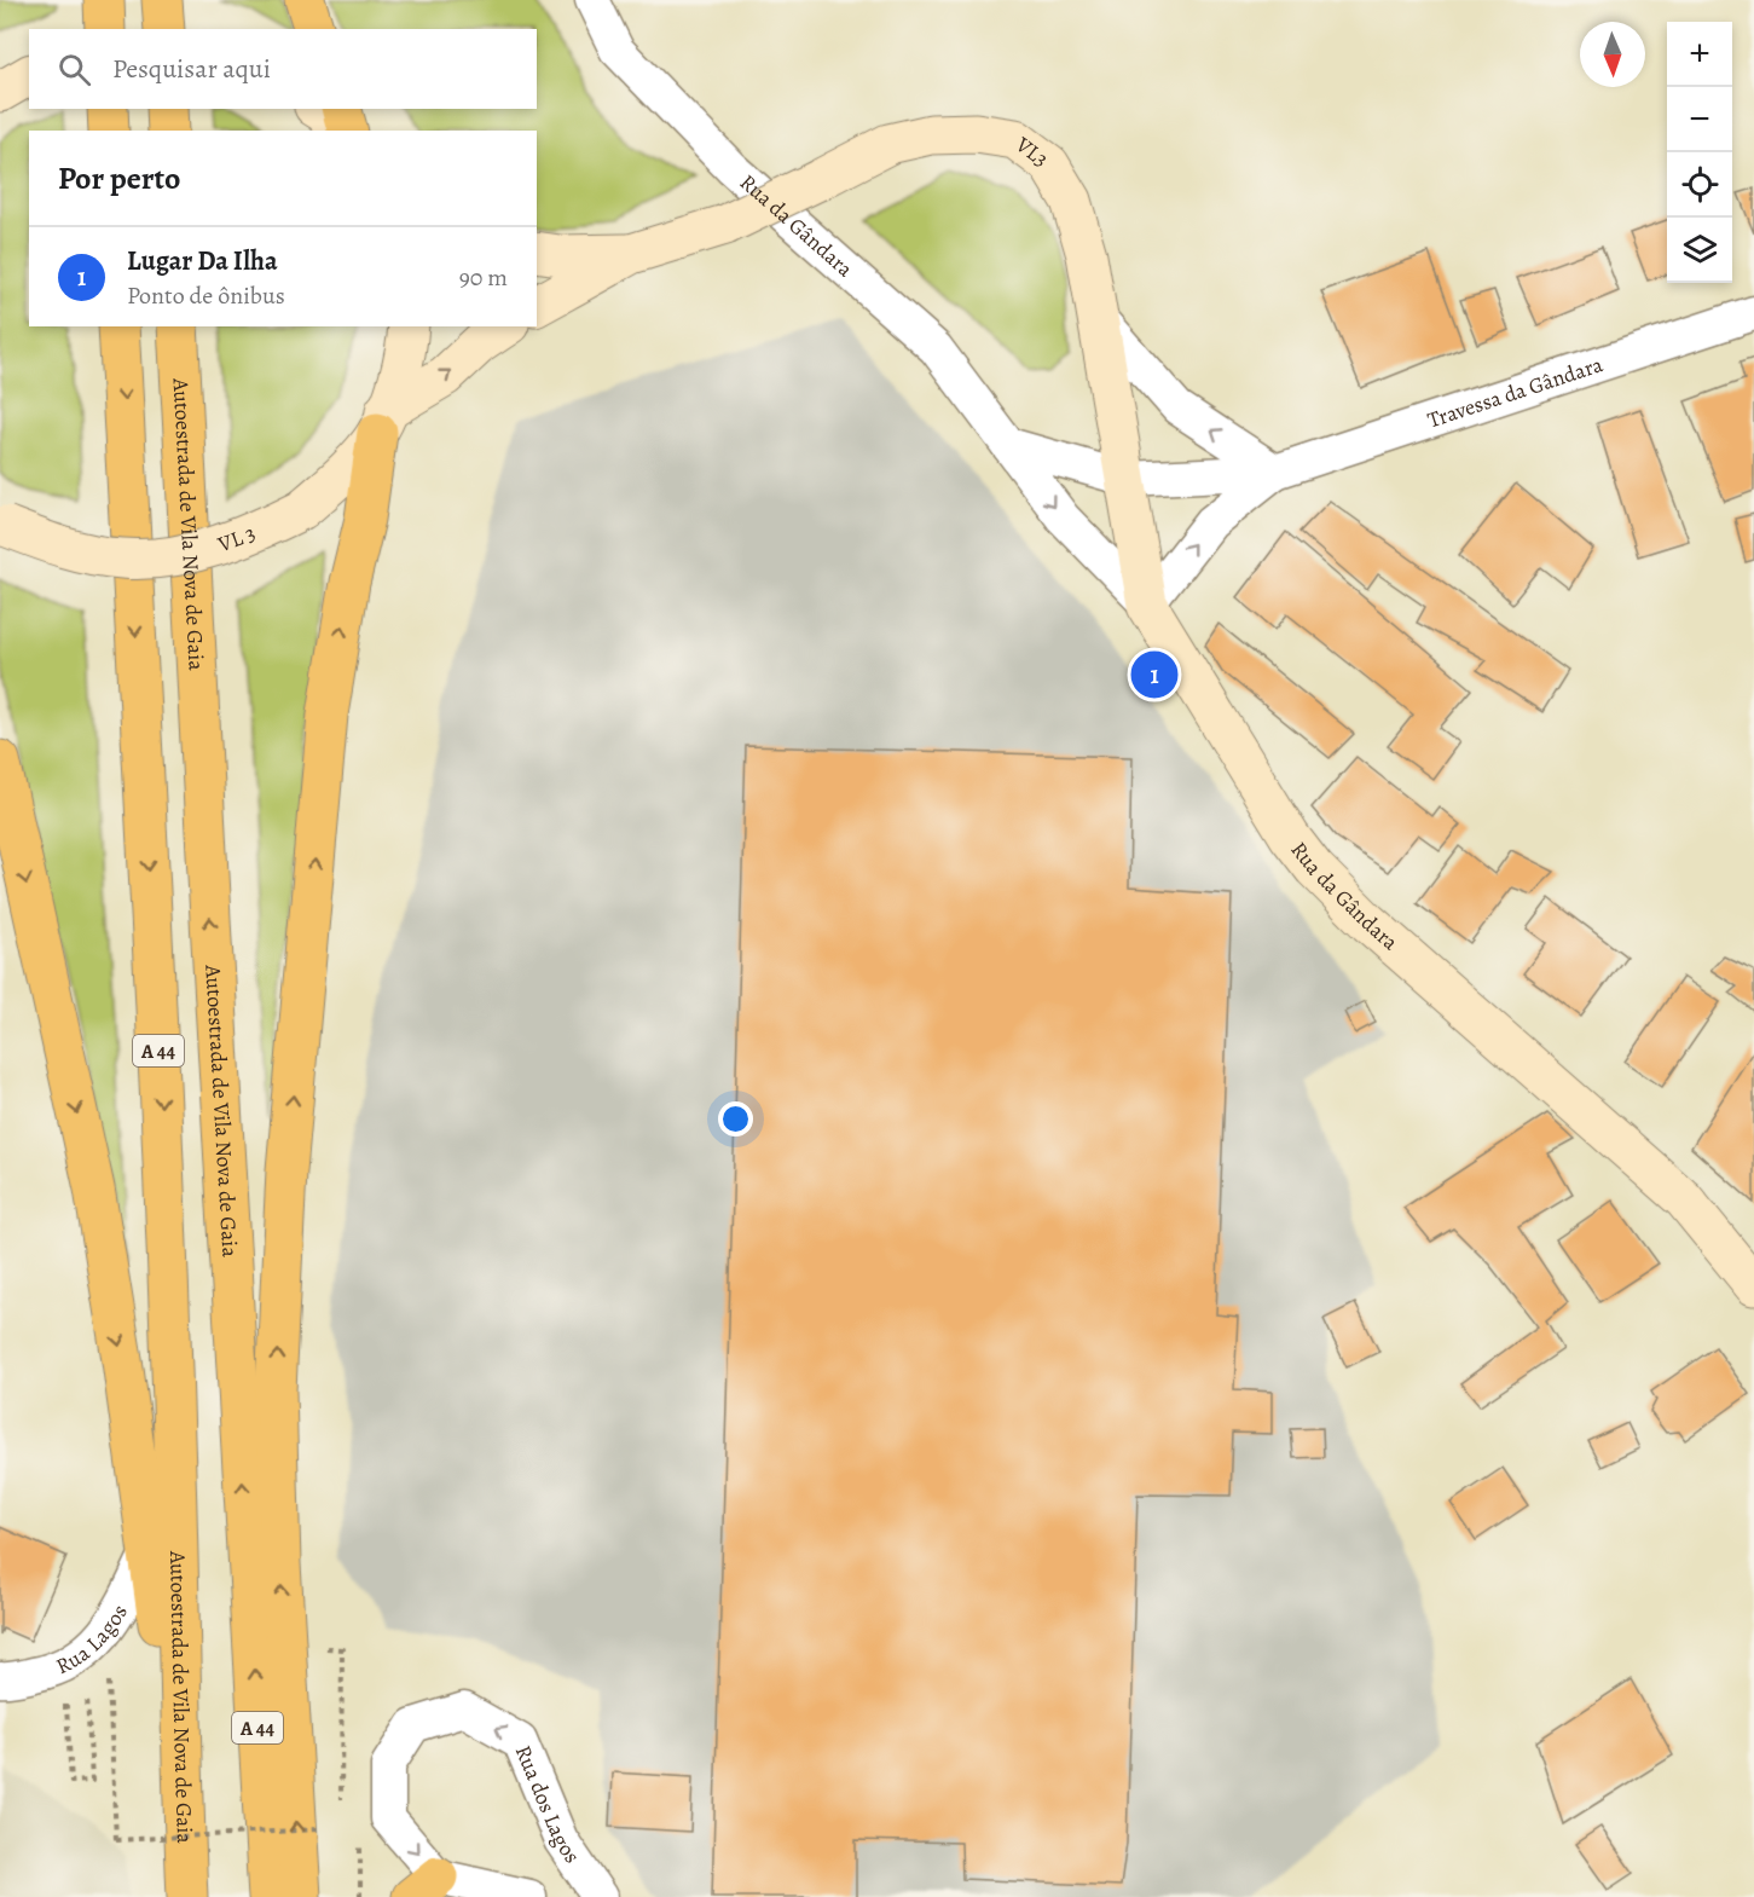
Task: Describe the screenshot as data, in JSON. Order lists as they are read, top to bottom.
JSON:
{
  "streets": {
    "highway": ["Autoestrada de Vila Nova de Gaia", "A 44"],
    "main road": ["VL3", "Rua da Gândara", "VL 3"],
    "street": ["Travessa da Gândara", "Rua Lagos", "Rua dos Lagos"]
  },
  "crossings": [
    ["VL3", "Rua da Gândara"],
    ["VL3", "Travessa da Gândara"],
    ["Rua da Gândara", "Travessa da Gândara"]
  ],
  "north": "bottom",
  "page": {
    "map_buttons": ["+", "−"],
    "search": "Pesquisar aqui",
    "heading": "Por perto",
    "list": [
      {
        "mark": "1",
        "name": "Lugar Da Ilha",
        "note": "Ponto de ônibus",
        "value": "90 m"
      }
    ],
    "pins": "1"
  }
}
